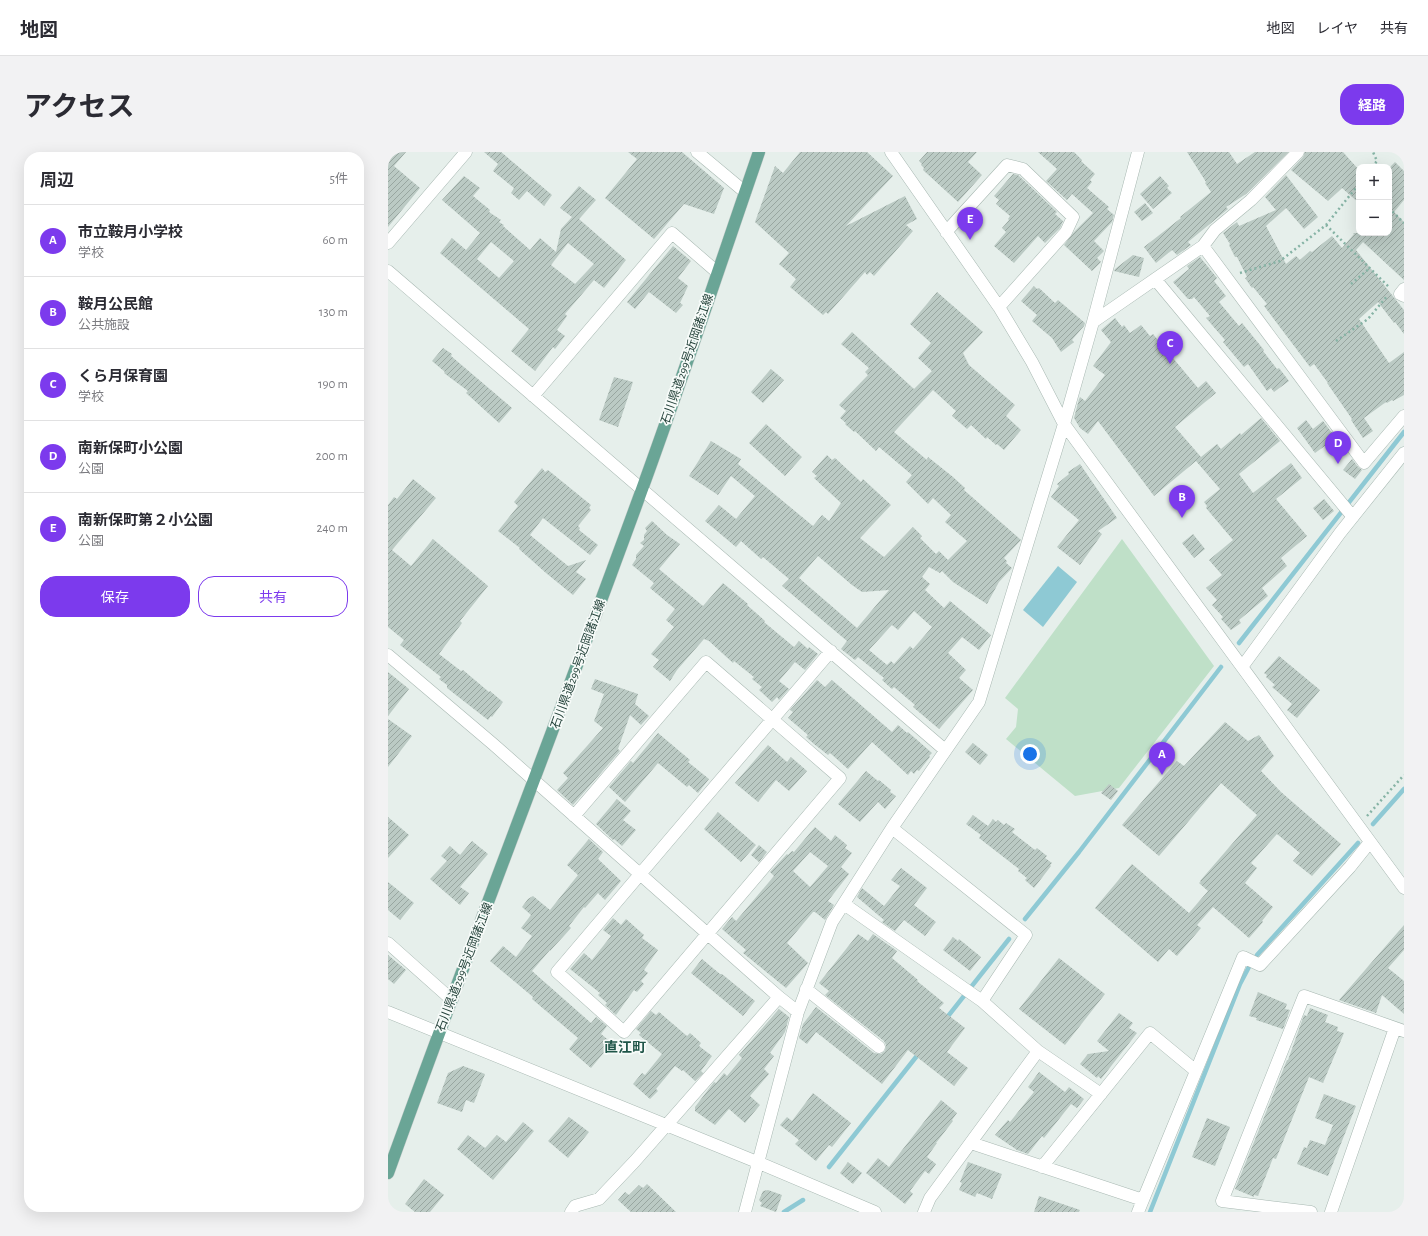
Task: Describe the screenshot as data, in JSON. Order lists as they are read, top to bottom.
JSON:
{
  "streets": {
    "main road": ["石川県道299号近岡諸江線"]
  },
  "districts": ["直江町"],
  "page": {
    "header": "地図",
    "nav": ["地図", "レイヤ", "共有"],
    "title": "アクセス",
    "buttons": [
      "経路",
      ["保存", "共有"]
    ],
    "heading": ["周辺", "5件"],
    "map_buttons": ["+", "−"],
    "list": [
      {
        "mark": "A",
        "name": "市立鞍月小学校",
        "note": "学校",
        "value": "60 m"
      },
      {
        "mark": "B",
        "name": "鞍月公民館",
        "note": "公共施設",
        "value": "130 m"
      },
      {
        "mark": "C",
        "name": "くら月保育園",
        "note": "学校",
        "value": "190 m"
      },
      {
        "mark": "D",
        "name": "南新保町小公園",
        "note": "公園",
        "value": "200 m"
      },
      {
        "mark": "E",
        "name": "南新保町第２小公園",
        "note": "公園",
        "value": "240 m"
      }
    ],
    "pins": [
      "E",
      "C",
      "D",
      "B",
      "A"
    ]
  }
}
